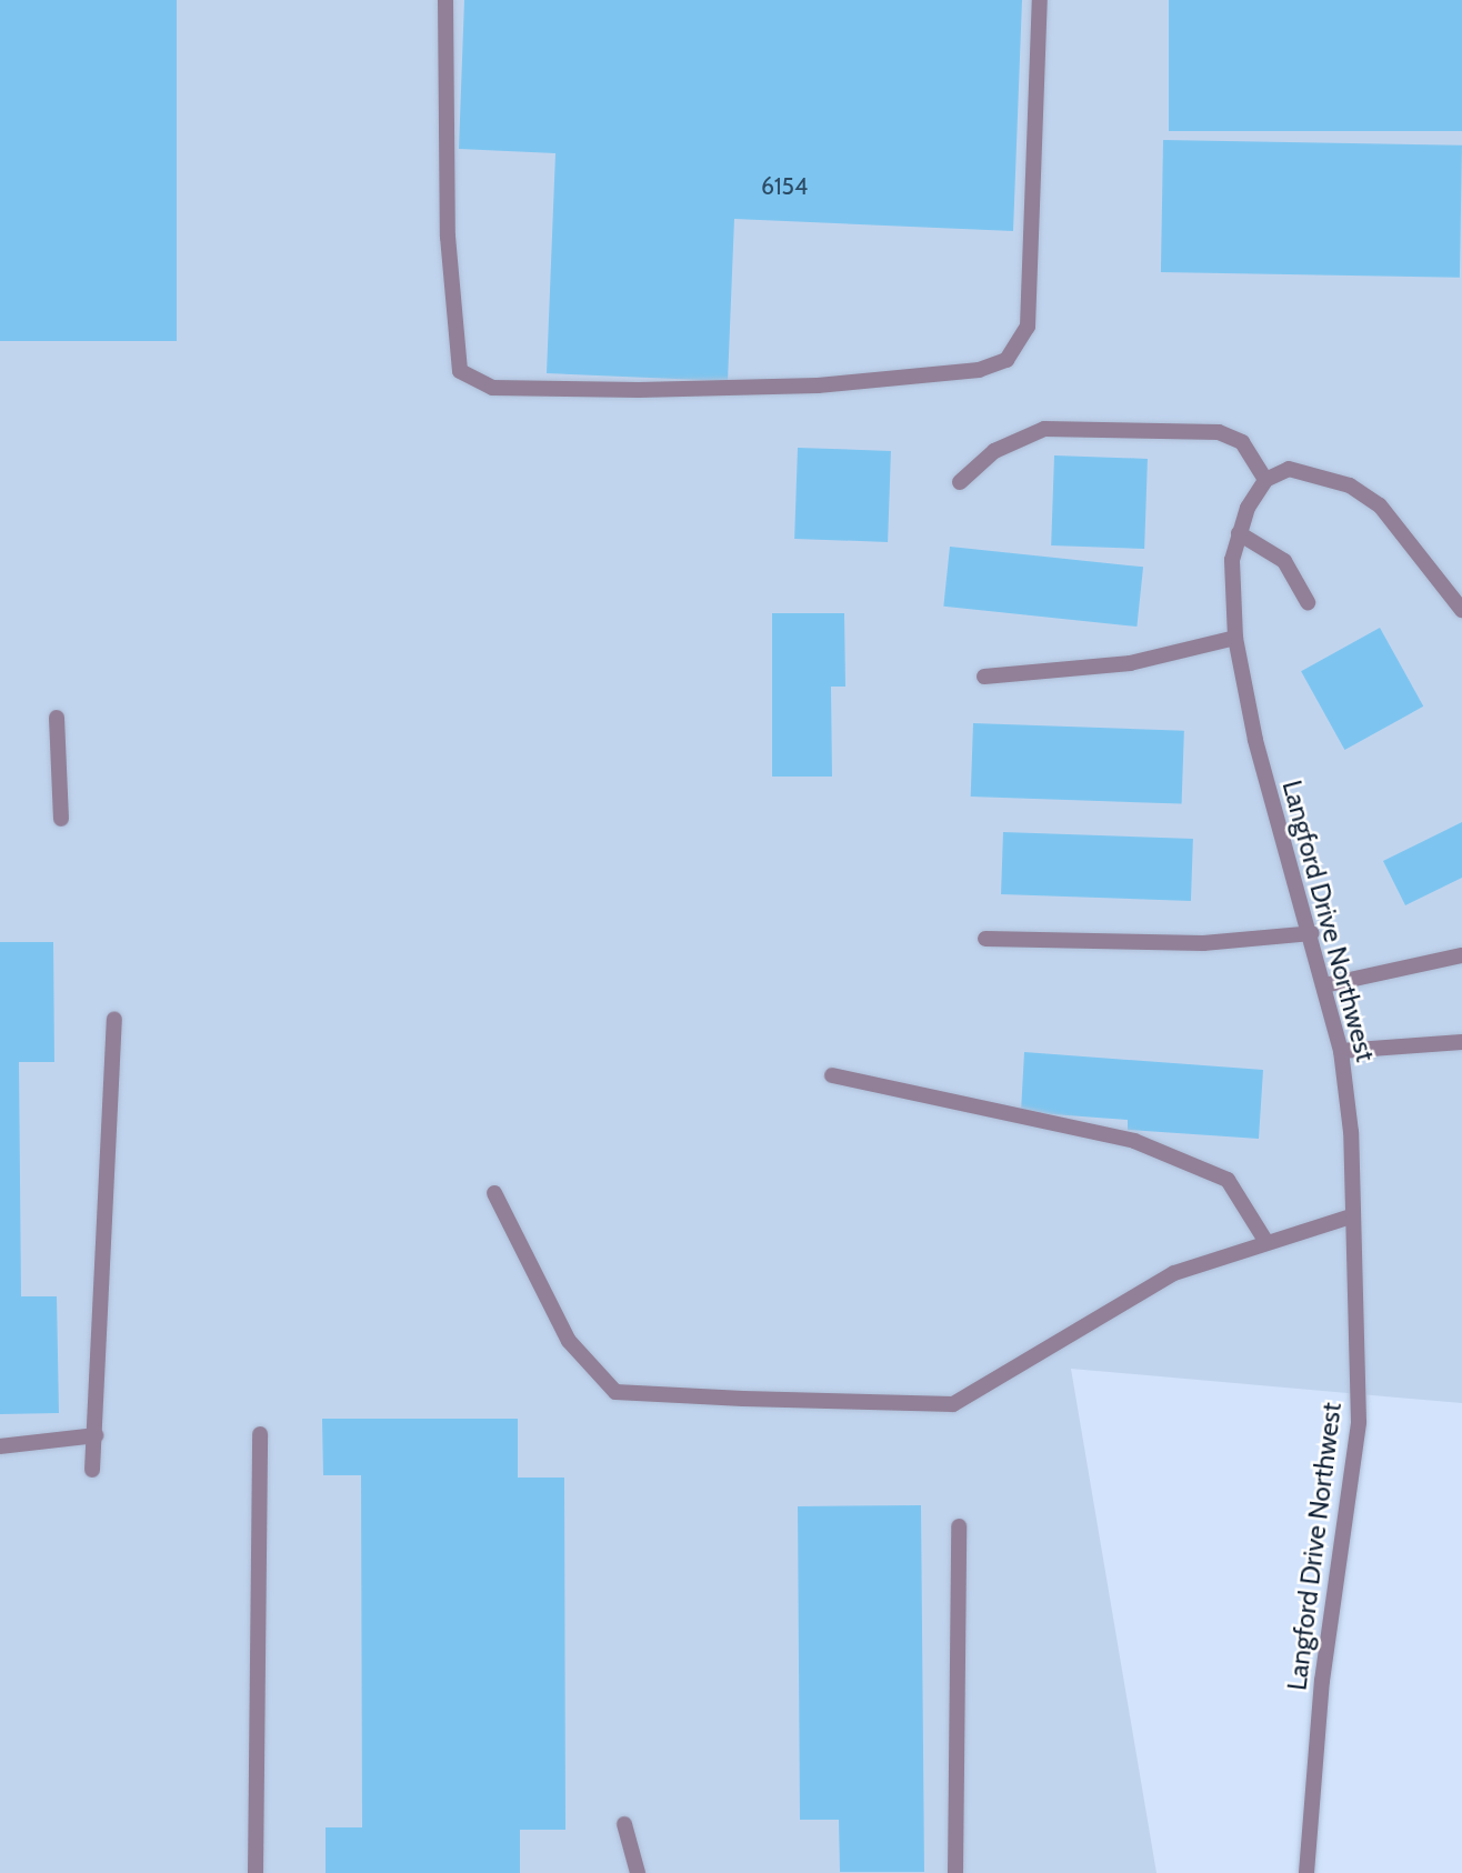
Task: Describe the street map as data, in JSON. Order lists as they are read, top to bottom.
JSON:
{
  "streets": {
    "street": ["Langford Drive Northwest"]
  },
  "house_numbers": ["6154"]
}
